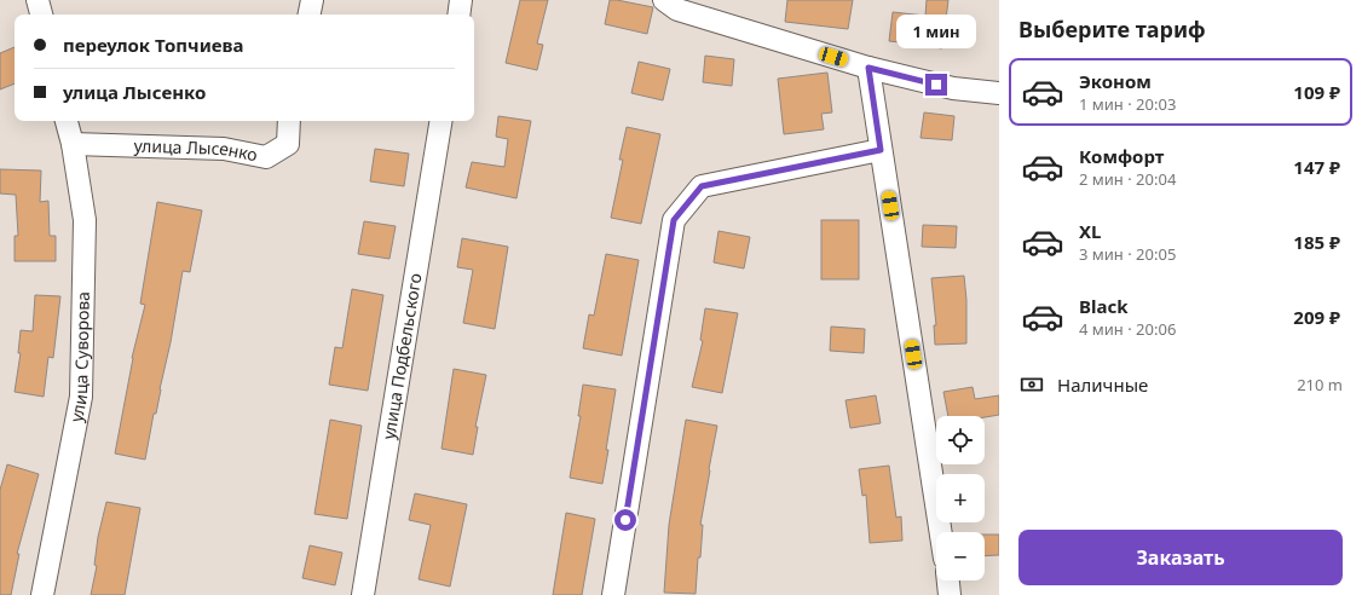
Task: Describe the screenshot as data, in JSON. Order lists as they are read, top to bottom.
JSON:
{
  "streets": {
    "street": ["улица Лысенко", "улица Подбельского", "улица Суворова"]
  },
  "crossings": [
    ["улица Лысенко", "улица Суворова"]
  ],
  "page": {
    "heading": "Выберите тариф",
    "bubble": "1 мин",
    "banner": ["переулок Топчиева", "улица Лысенко"],
    "list": [
      {
        "name": "Эконом",
        "note": "1 мин · 20:03",
        "value": "109 ₽"
      },
      {
        "name": "Комфорт",
        "note": "2 мин · 20:04",
        "value": "147 ₽"
      },
      {
        "name": "XL",
        "note": "3 мин · 20:05",
        "value": "185 ₽"
      },
      {
        "name": "Black",
        "note": "4 мин · 20:06",
        "value": "209 ₽"
      }
    ],
    "pay": ["Наличные", "210 m"],
    "map_buttons": ["+", "−"],
    "buttons": "Заказать"
  }
}
